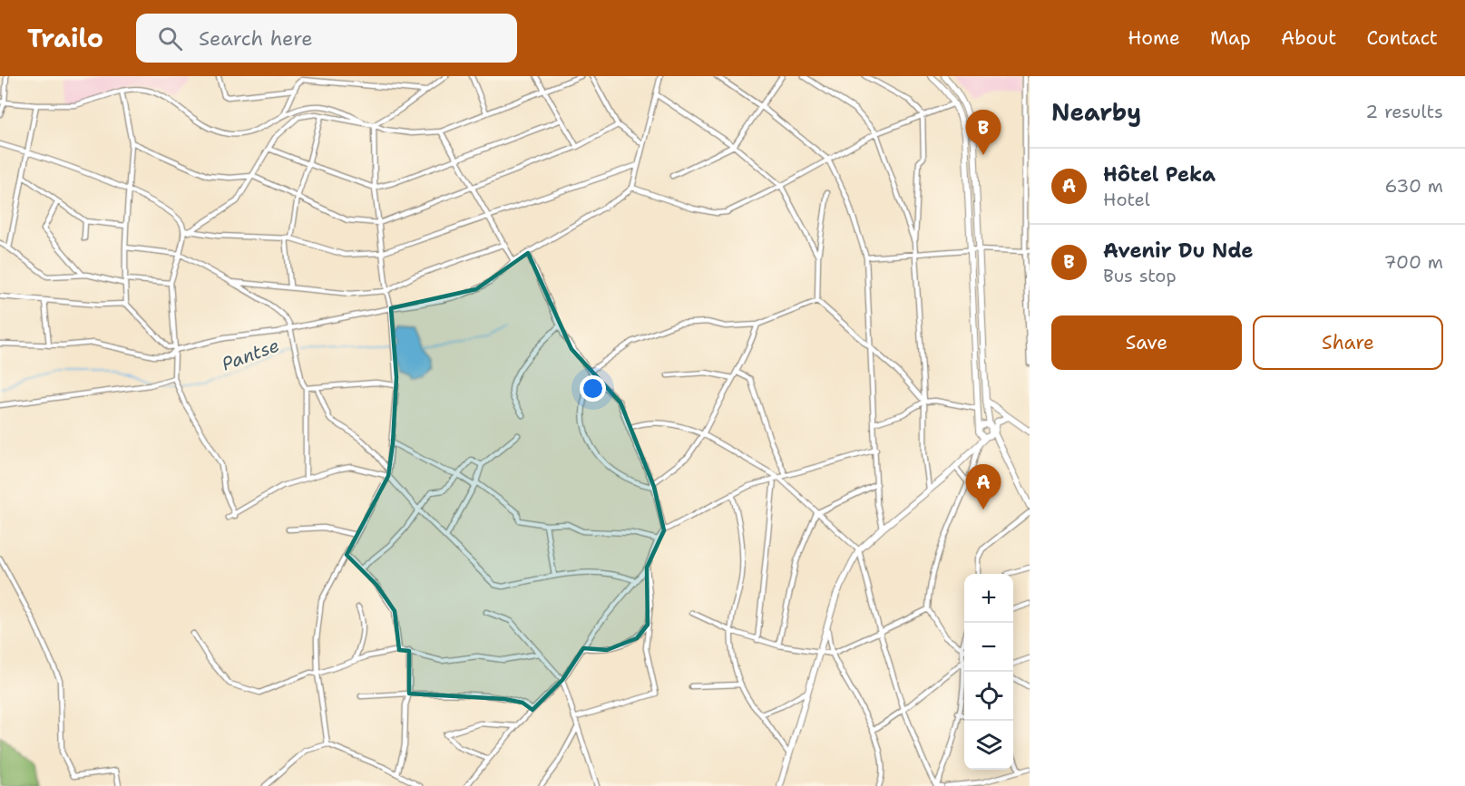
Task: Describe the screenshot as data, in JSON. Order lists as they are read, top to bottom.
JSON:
{
  "water": ["Pantse"],
  "page": {
    "header": "Trailo",
    "search": "Search here",
    "nav": [
      "Home",
      "Map",
      "About",
      "Contact"
    ],
    "heading": ["Nearby", "2 results"],
    "pins": ["B", "A"],
    "list": [
      {
        "mark": "A",
        "name": "Hôtel Peka",
        "note": "Hotel",
        "value": "630 m"
      },
      {
        "mark": "B",
        "name": "Avenir Du Nde",
        "note": "Bus stop",
        "value": "700 m"
      }
    ],
    "buttons": ["Save", "Share"],
    "map_buttons": ["+", "−"]
  }
}
